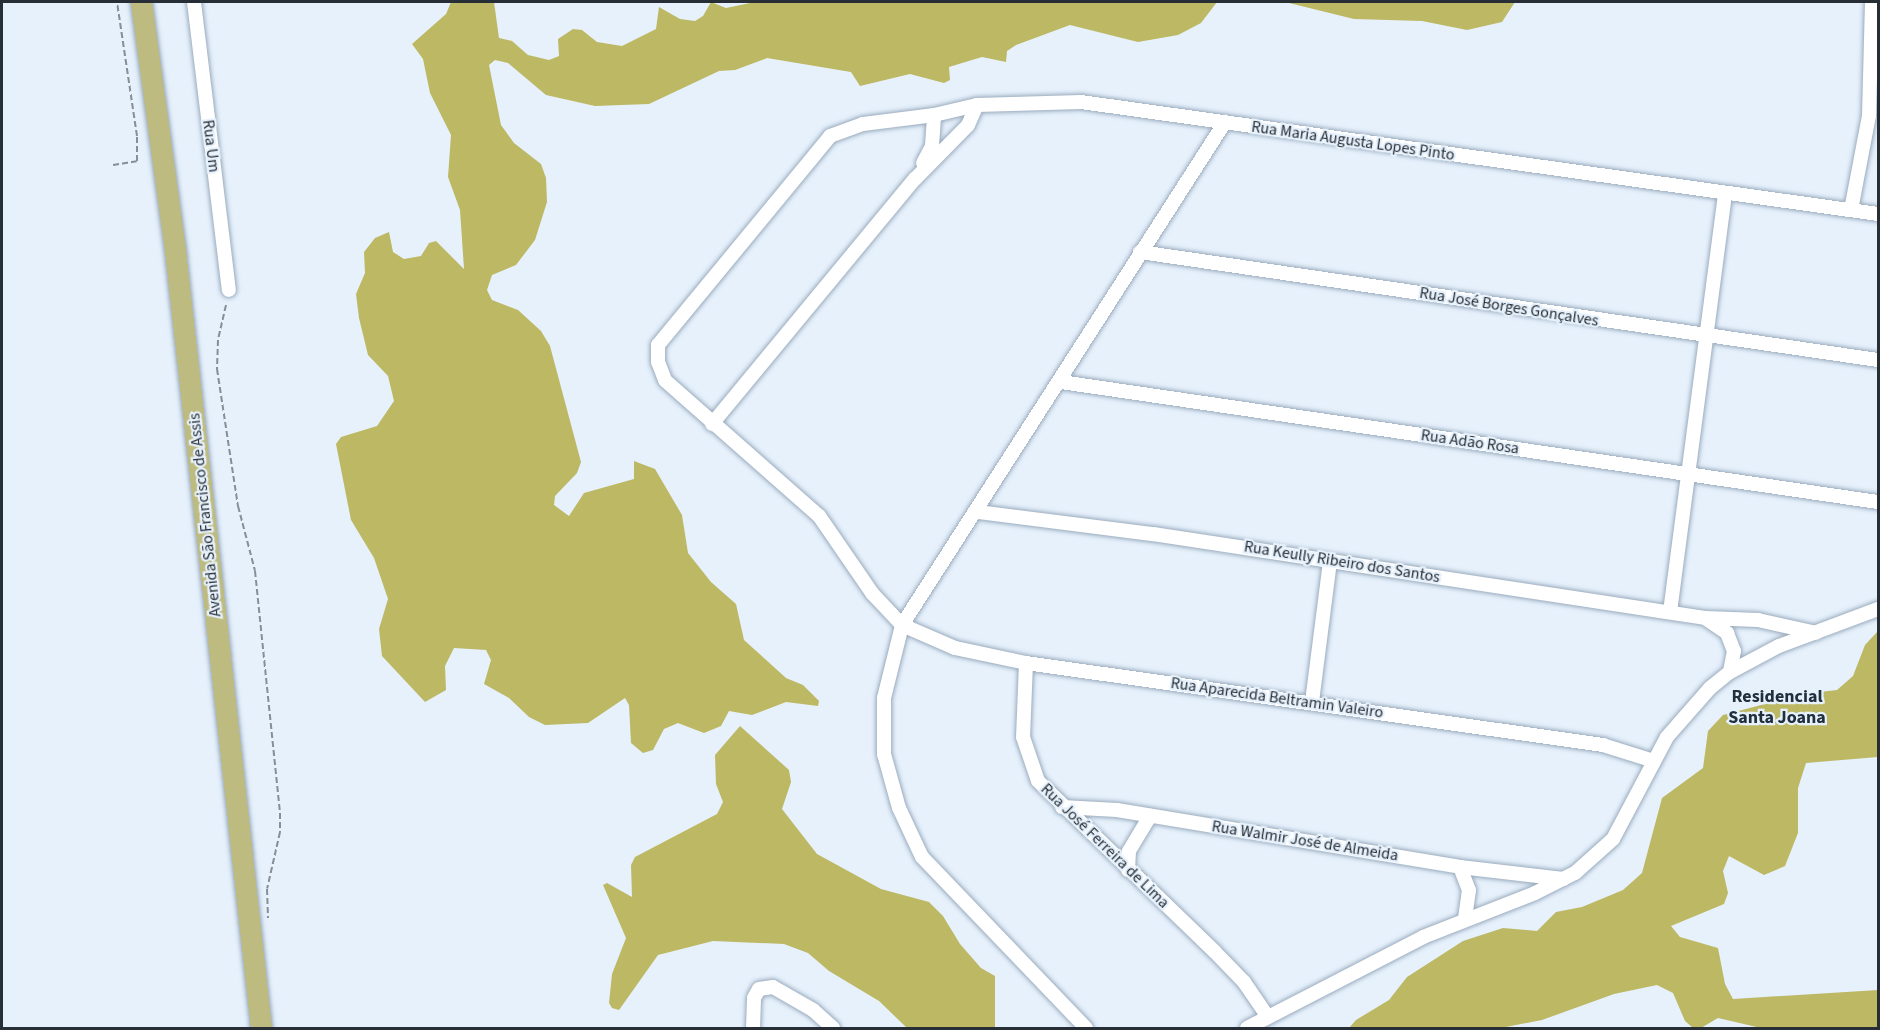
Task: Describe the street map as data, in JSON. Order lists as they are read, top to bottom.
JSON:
{
  "streets": {
    "main road": ["Avenida São Francisco de Assis"],
    "street": [
      "Rua Maria Augusta Lopes Pinto",
      "Rua Um",
      "Rua José Borges Gonçalves",
      "Rua Adão Rosa",
      "Rua Keully Ribeiro dos Santos",
      "Rua Aparecida Beltramin Valeiro",
      "Rua Walmir José de Almeida",
      "Rua José Ferreira de Lima"
    ]
  },
  "crossings": [
    ["Rua Aparecida Beltramin Valeiro", "Rua José Ferreira de Lima"],
    ["Rua Walmir José de Almeida", "Rua José Ferreira de Lima"]
  ],
  "districts": ["Residencial Santa Joana"]
}
